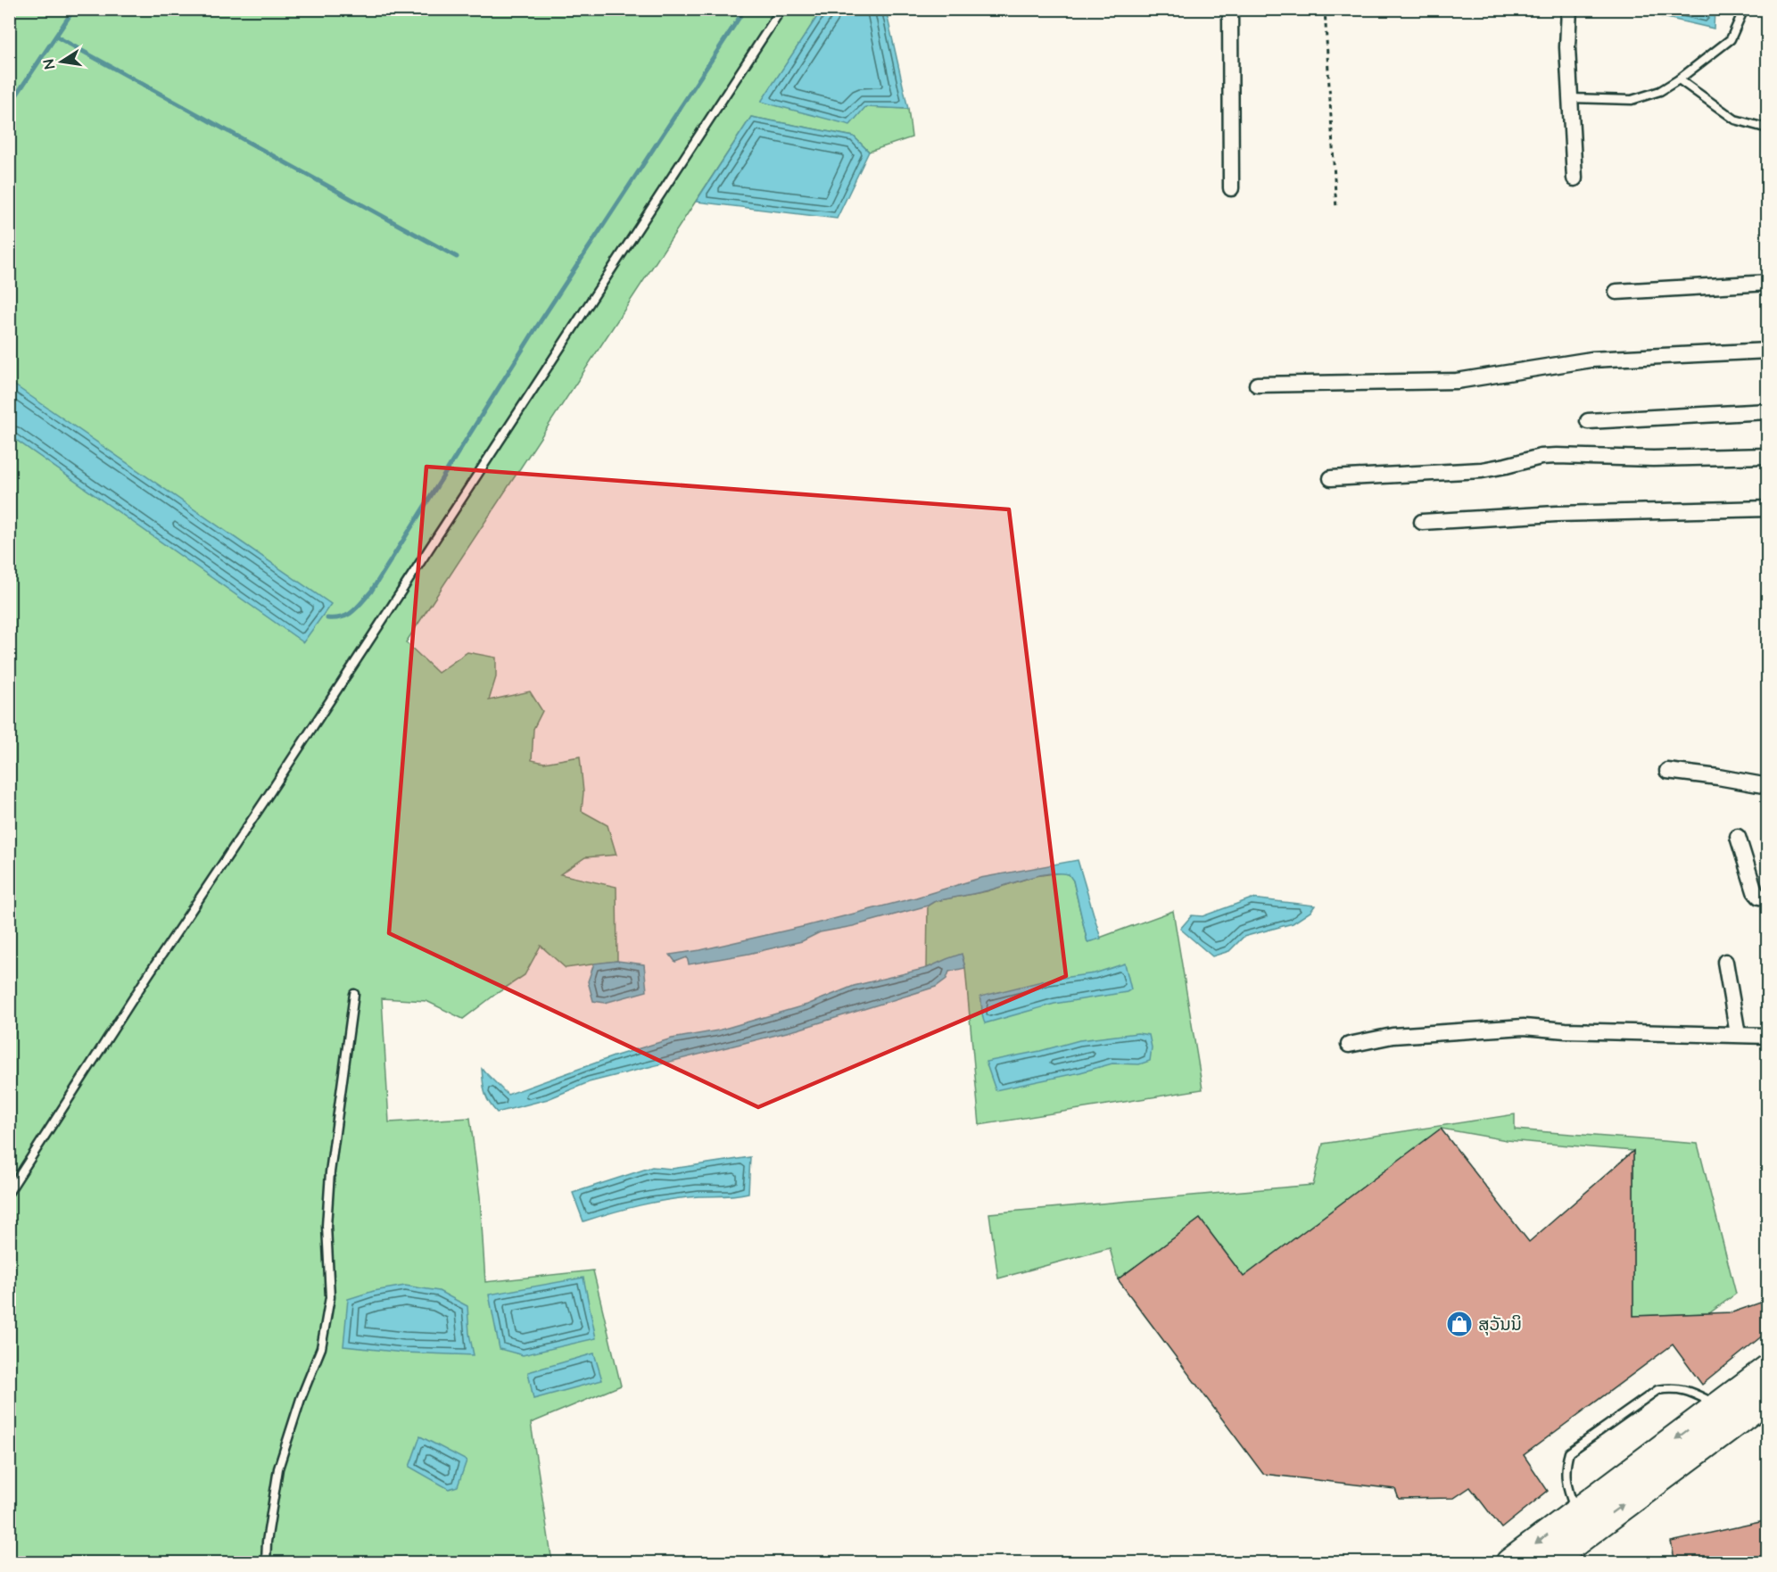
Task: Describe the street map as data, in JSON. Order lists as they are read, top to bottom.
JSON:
{
  "places": {
    "shop": ["ສຸວັນນິ"]
  },
  "north": "left"
}
